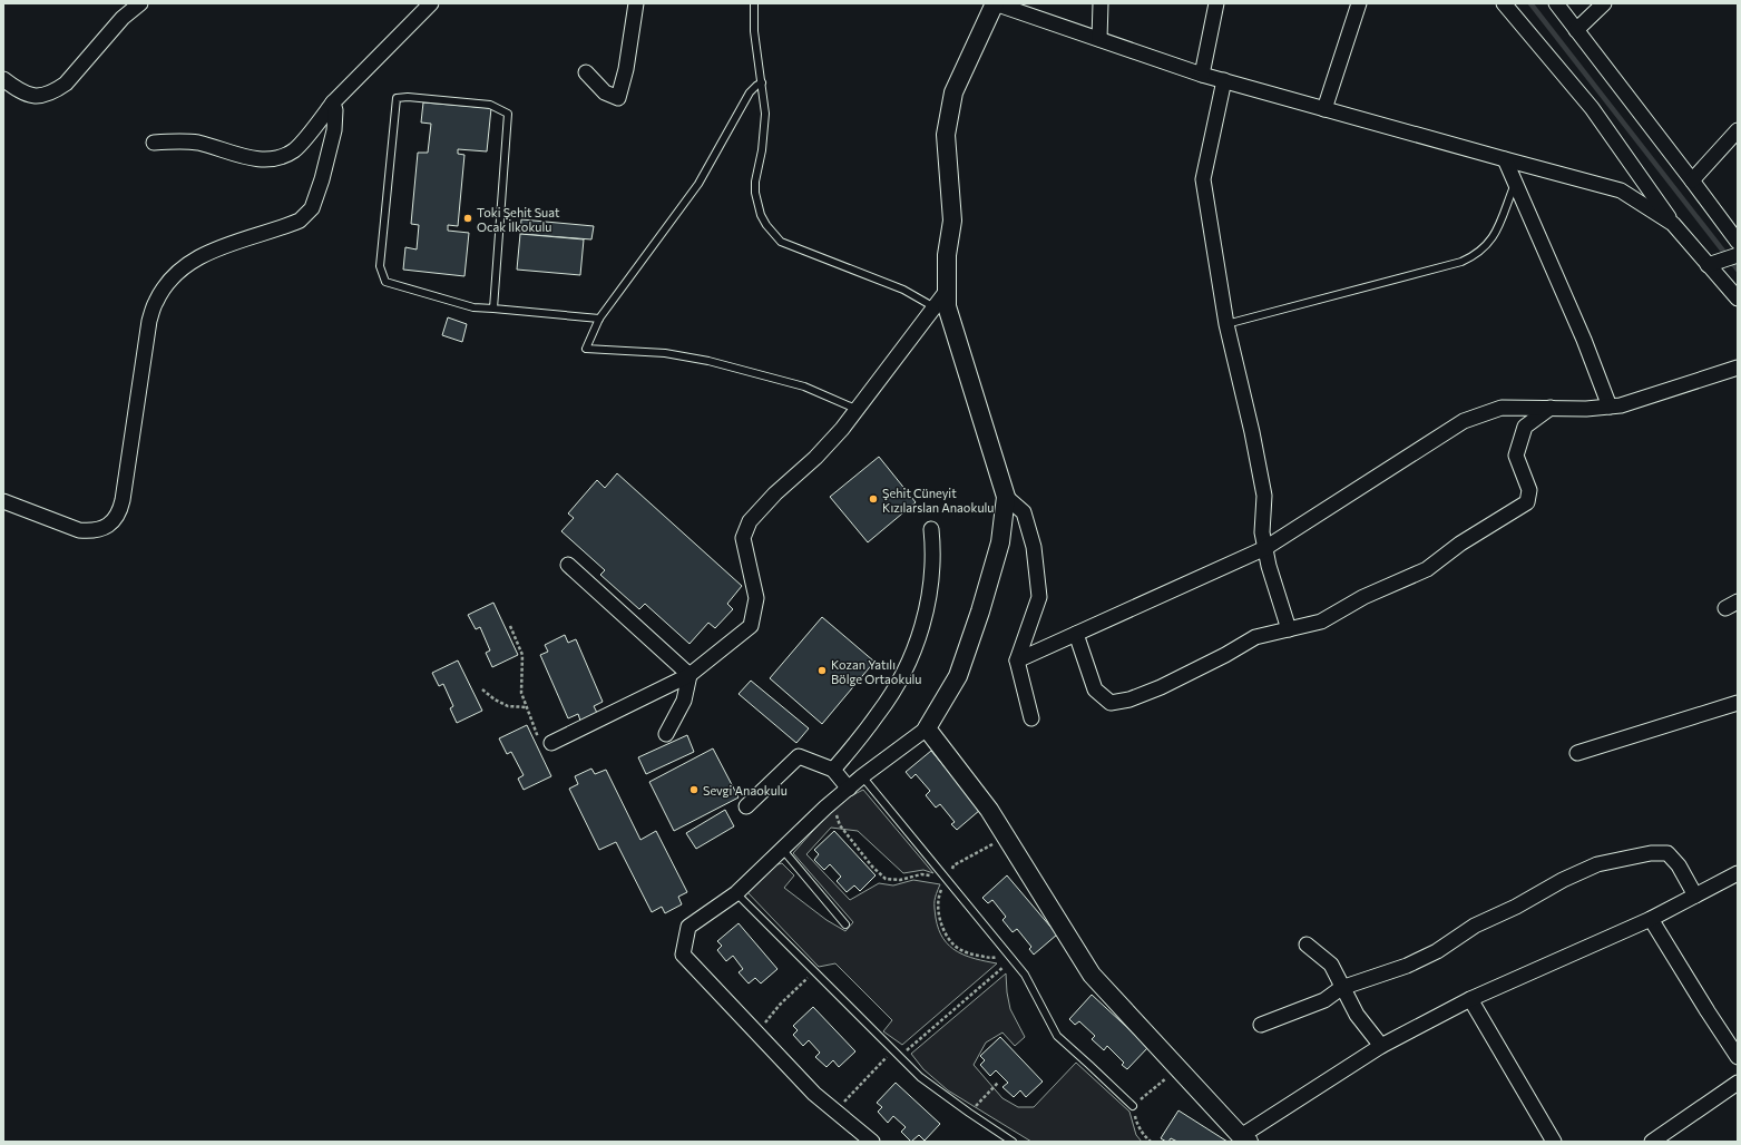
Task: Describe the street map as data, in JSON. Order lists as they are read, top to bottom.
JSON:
{
  "places": [
    "Toki Şehit Suat Ocak İlkokulu",
    "Şehit Cüneyit Kızılarslan Anaokulu",
    "Kozan Yatılı Bölge Ortaokulu",
    "Sevgi Anaokulu"
  ]
}
